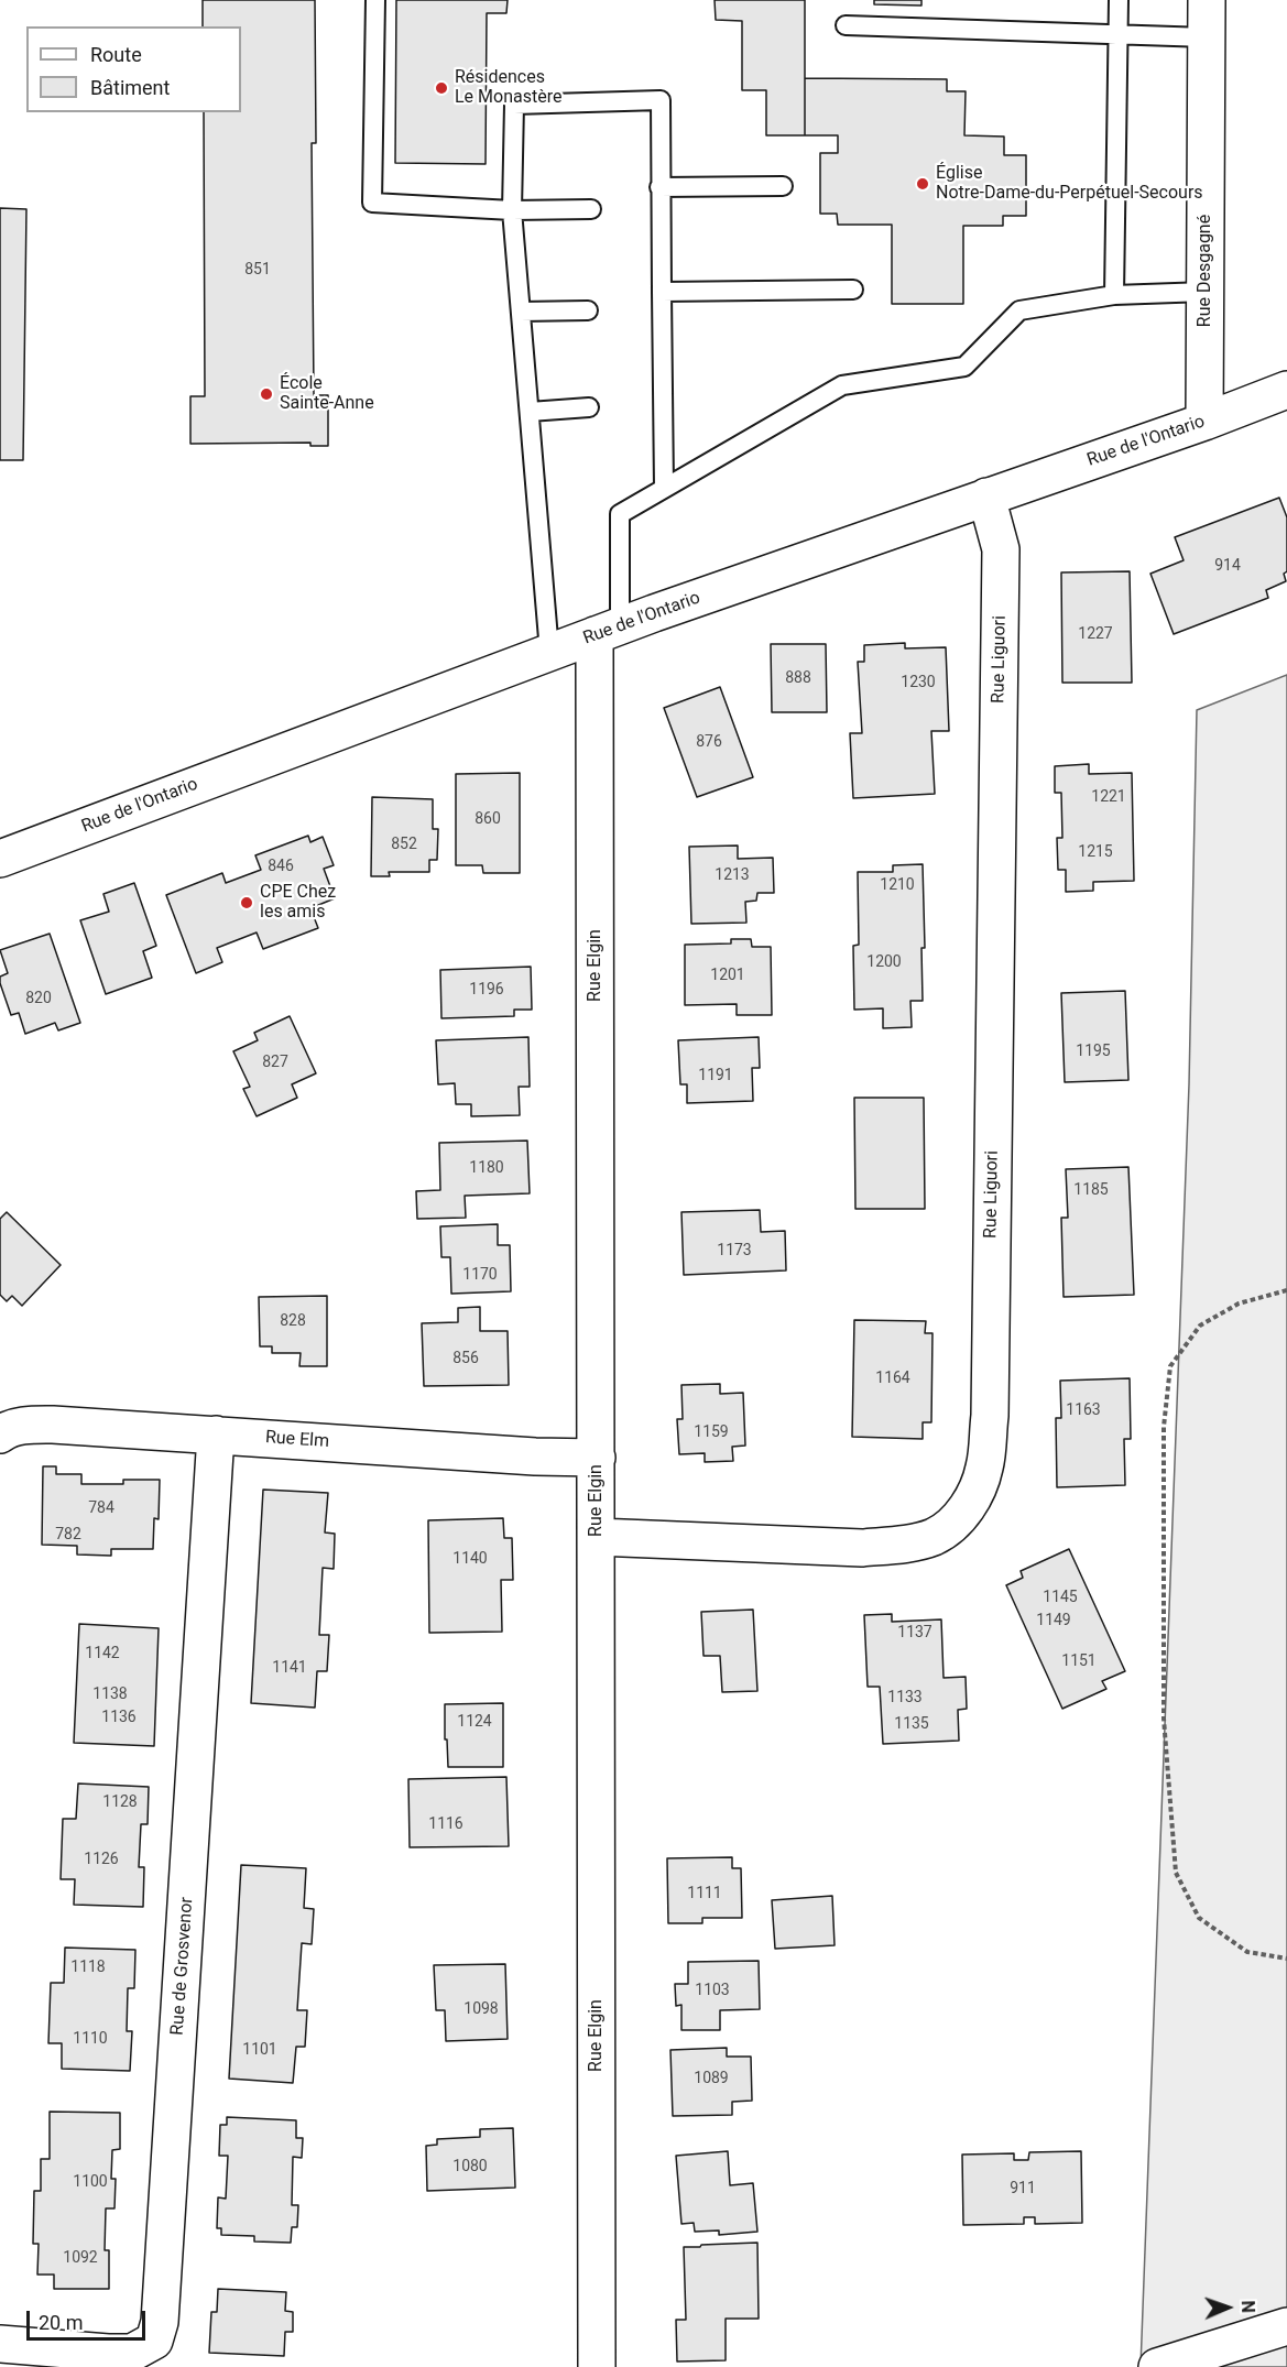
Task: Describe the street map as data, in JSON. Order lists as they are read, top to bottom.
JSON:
{
  "streets": {
    "street": [
      "Rue Desgagné",
      "Rue de l'Ontario",
      "Rue Liguori",
      "Rue Elgin",
      "Rue Elm",
      "Rue de Grosvenor"
    ]
  },
  "crossings": [
    ["Rue Desgagné", "Rue de l'Ontario"],
    ["Rue de l'Ontario", "Rue Liguori"],
    ["Rue de l'Ontario", "Rue Elgin"],
    ["Rue Liguori", "Rue Elgin"],
    ["Rue Elgin", "Rue Elm"],
    ["Rue Elm", "Rue de Grosvenor"]
  ],
  "places": [
    "Résidences Le Monastère",
    "Église Notre-Dame-du-Perpétuel-Secours",
    "École Sainte-Anne",
    "CPE Chez les amis"
  ],
  "house_numbers": [
    "851",
    "914",
    "1227",
    "888",
    "1230",
    "876",
    "1221",
    "860",
    "852",
    "1215",
    "846",
    "1213",
    "1210",
    "1200",
    "1201",
    "1196",
    "820",
    "1195",
    "827",
    "1191",
    "1180",
    "1185",
    "1173",
    "1170",
    "828",
    "856",
    "1164",
    "1163",
    "1159",
    "784",
    "782",
    "1140",
    "1145",
    "1149",
    "1137",
    "1142",
    "1151",
    "1141",
    "1138",
    "1133",
    "1136",
    "1124",
    "1135",
    "1128",
    "1116",
    "1126",
    "1111",
    "1118",
    "1103",
    "1098",
    "1110",
    "1101",
    "1089",
    "1080",
    "1100",
    "911",
    "1092"
  ],
  "legend": ["Route", "Bâtiment"],
  "scale_bar": "20 m",
  "north": "right"
}
